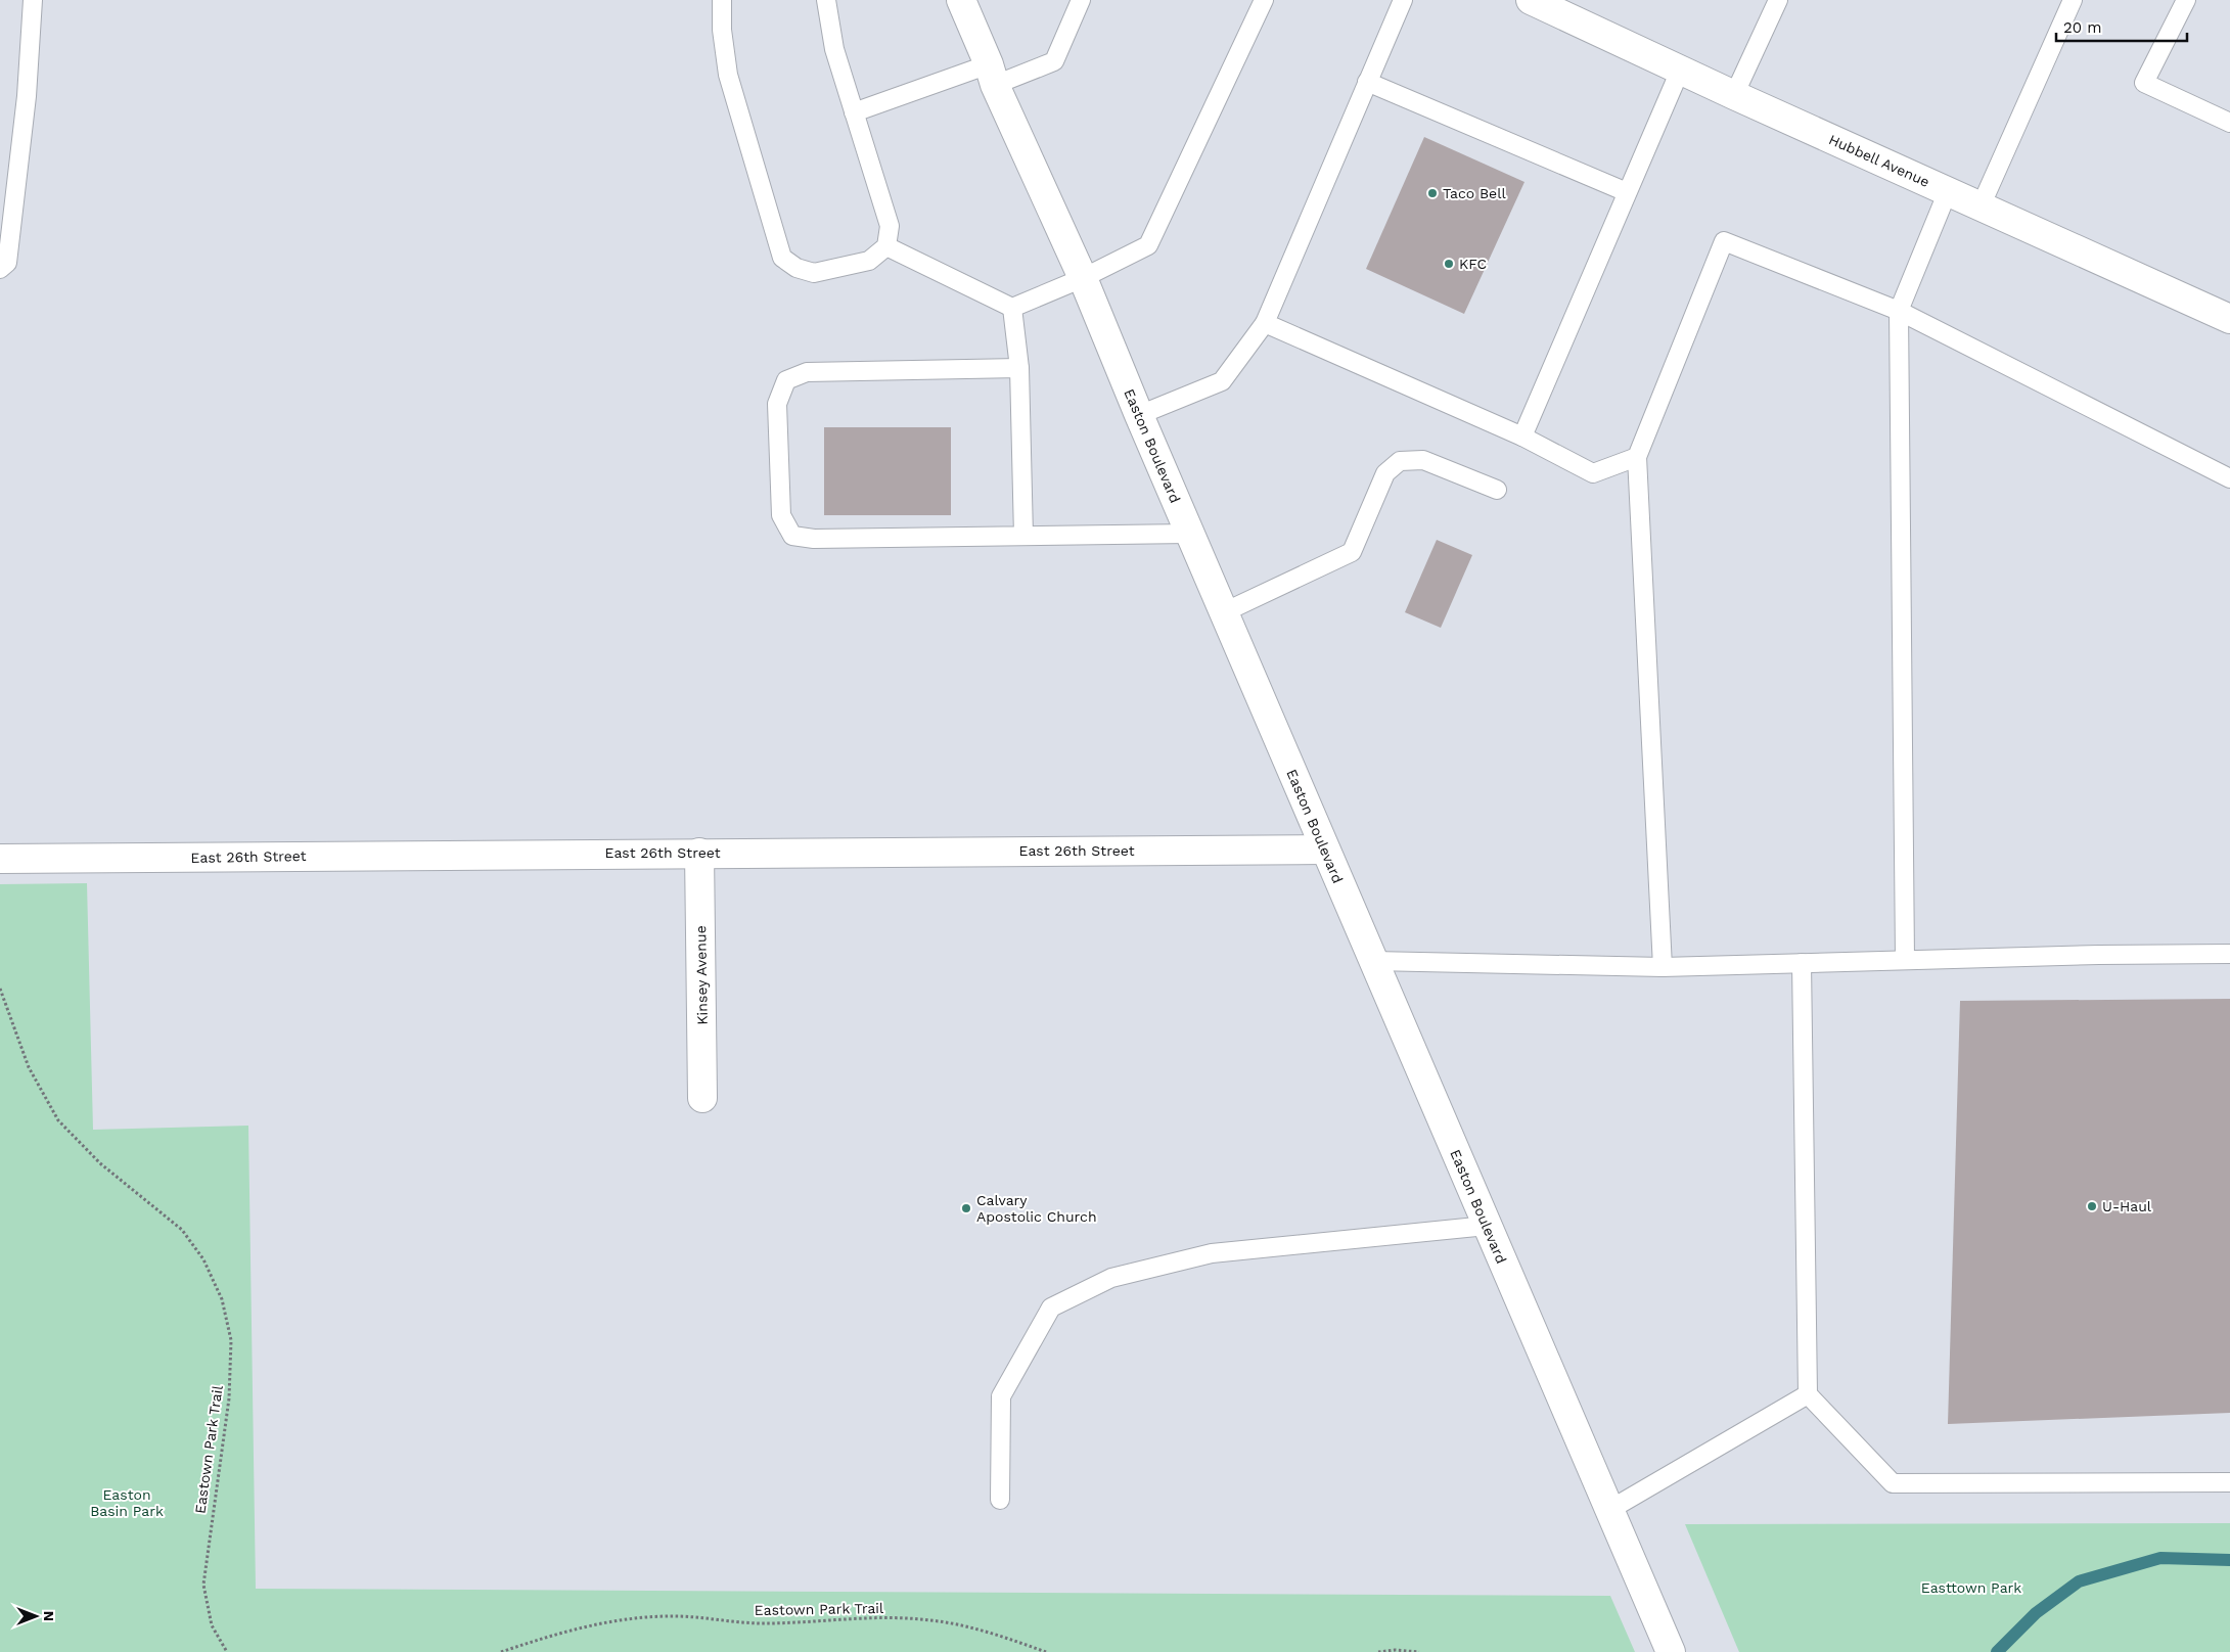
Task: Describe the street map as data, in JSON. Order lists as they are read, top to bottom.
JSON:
{
  "streets": {
    "main road": [
      "Hubbell Avenue",
      "Easton Boulevard",
      "East 26th Street",
      "Kinsey Avenue"
    ],
    "path": ["Eastown Park Trail"]
  },
  "crossings": [
    ["Easton Boulevard", "East 26th Street"],
    ["East 26th Street", "Kinsey Avenue"]
  ],
  "parks": ["Easton Basin Park", "Easttown Park"],
  "places": [
    "Taco Bell",
    "KFC",
    "U-Haul",
    "Calvary Apostolic Church"
  ],
  "scale_bar": "20 m",
  "north": "right"
}
